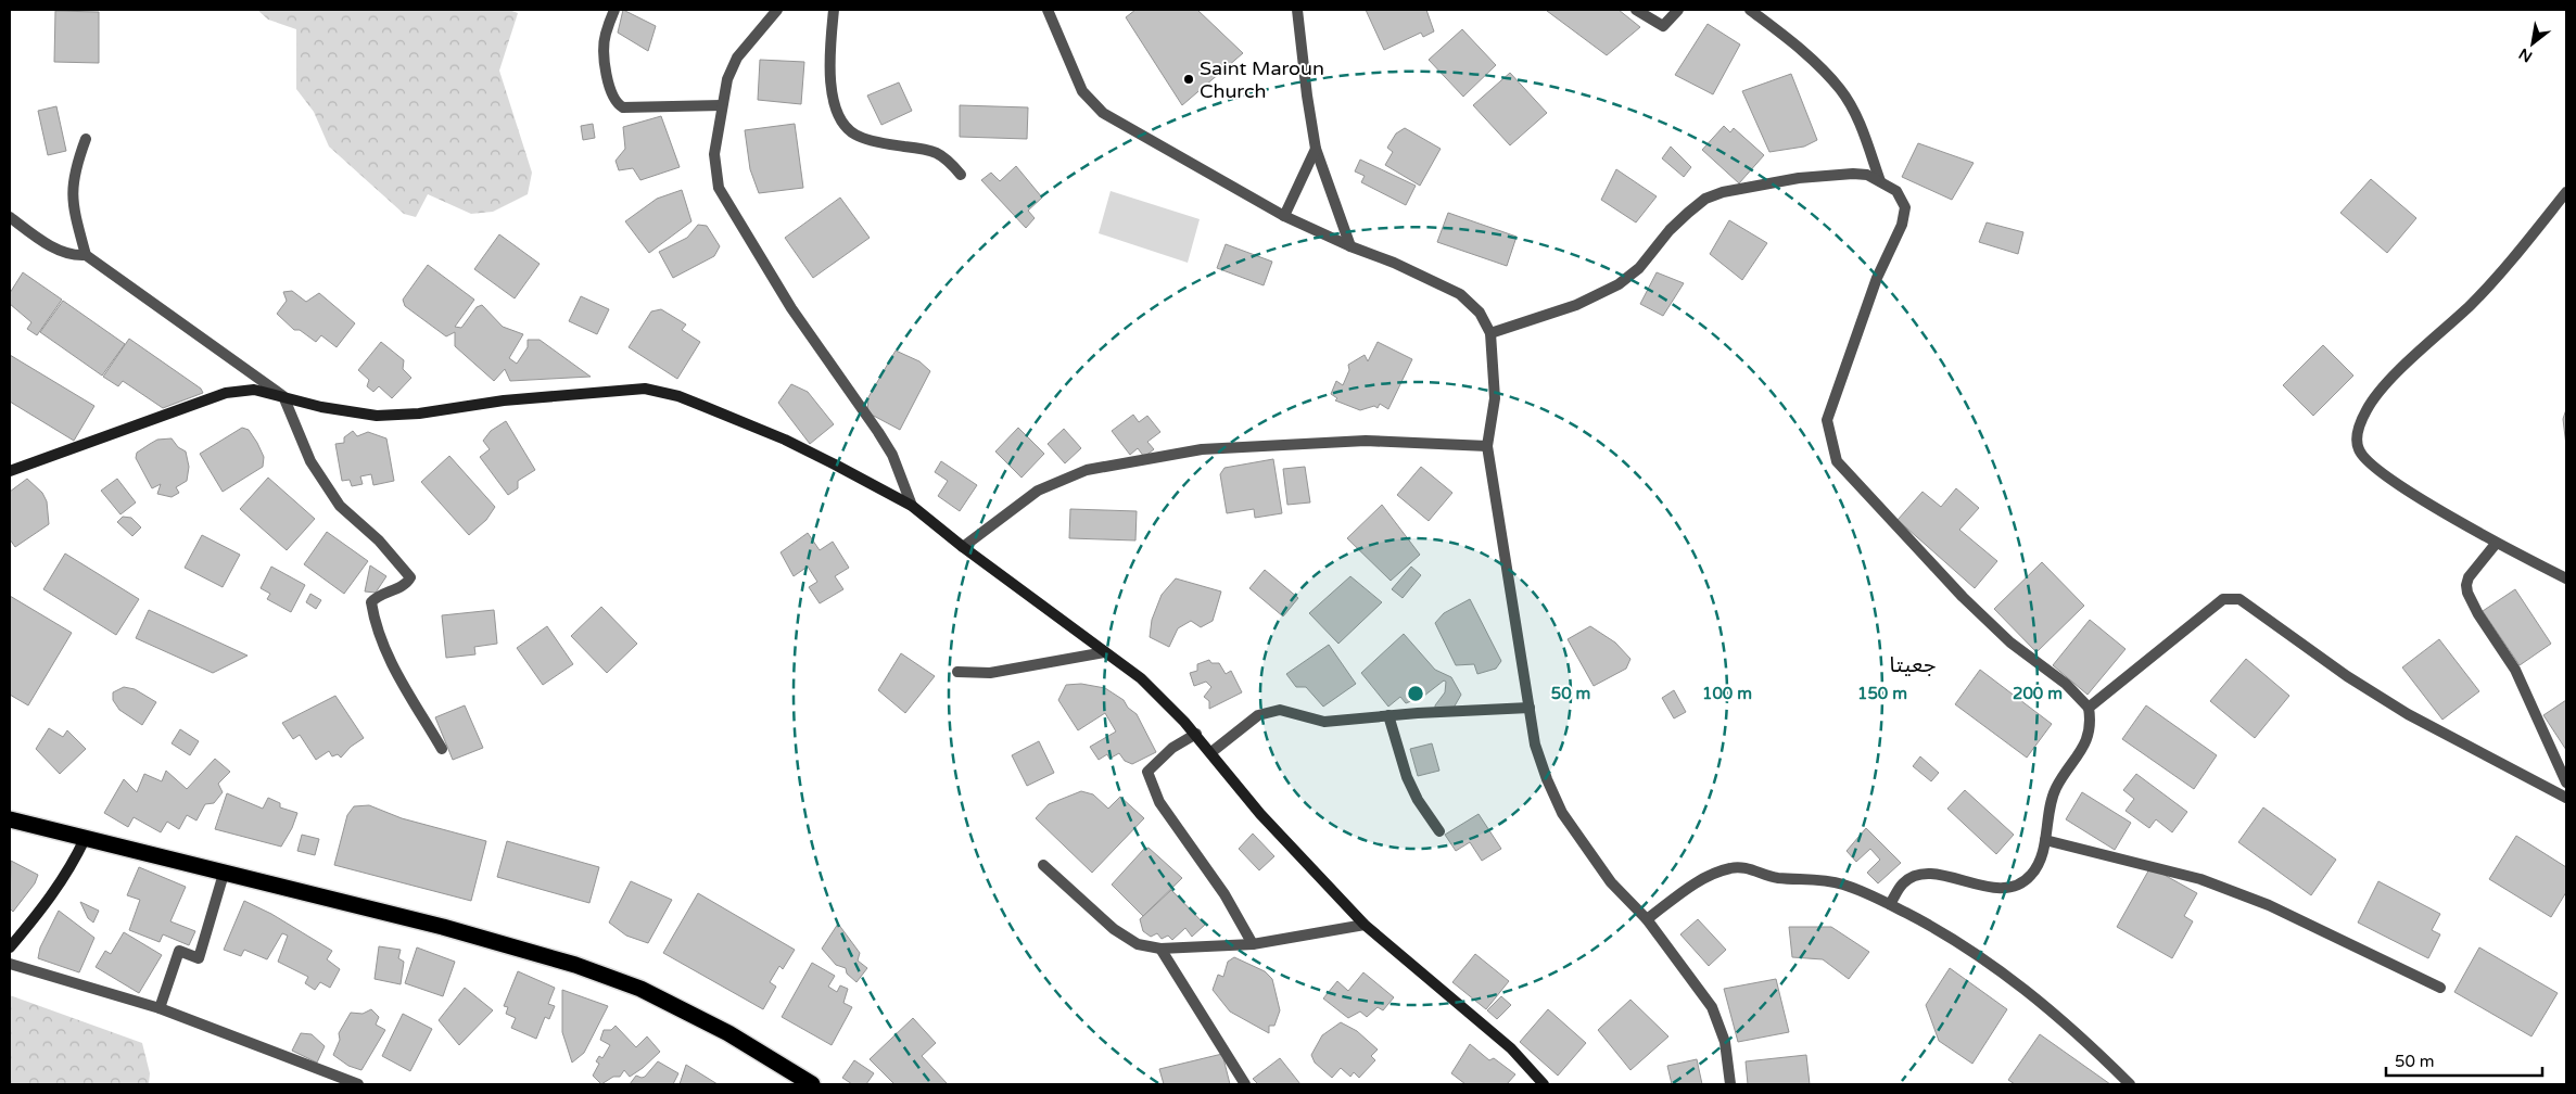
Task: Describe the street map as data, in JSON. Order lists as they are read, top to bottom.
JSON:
{
  "districts": ["جعيتا"],
  "places": ["Saint Maroun Church"],
  "scale_bar": "50 m",
  "north": "bottom left",
  "rings": [
    "50 m",
    "100 m",
    "150 m",
    "200 m"
  ]
}
